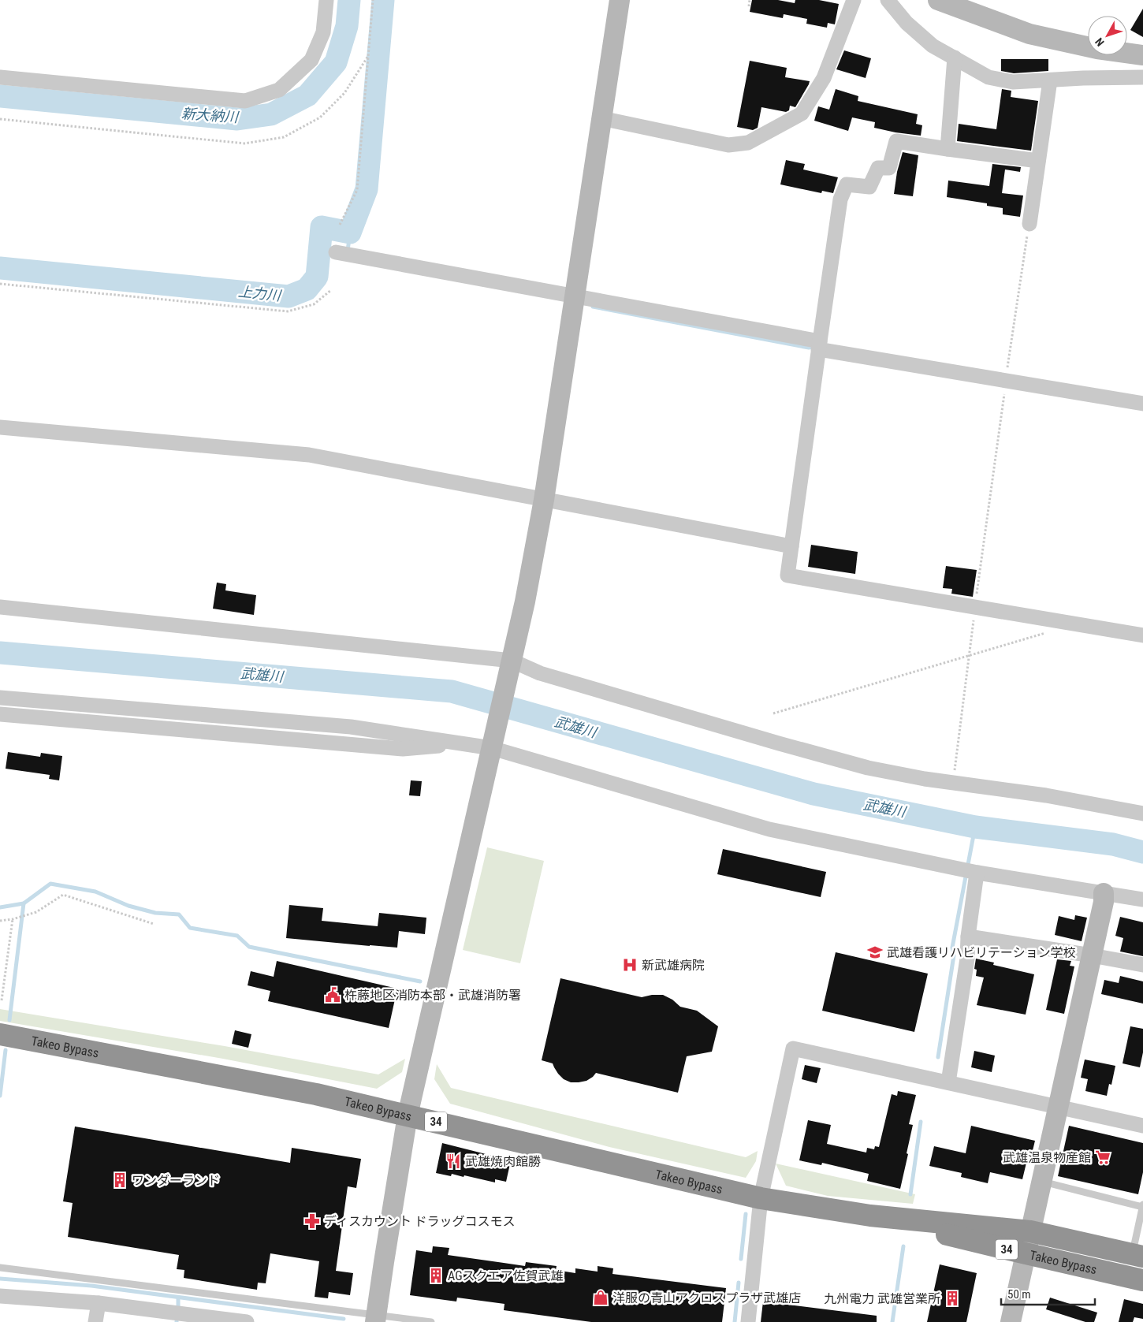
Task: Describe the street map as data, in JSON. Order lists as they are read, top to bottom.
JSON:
{
  "streets": {
    "highway": ["Takeo Bypass", "34"]
  },
  "water": ["新大納川", "上力川", "武雄川"],
  "places": {
    "school or university": ["武雄看護リハビリテーション学校"],
    "hospital": ["新武雄病院"],
    "public building": ["杵藤地区消防本部・武雄消防署"],
    "supermarket": ["武雄温泉物産館"],
    "restaurant": ["武雄焼肉館勝"],
    "building": ["ワンダーランド", "AGスクエア佐賀武雄", "九州電力 武雄営業所"],
    "pharmacy": ["ディスカウント ドラッグコスモス"],
    "shop": ["洋服の青山アクロスプラザ武雄店"]
  },
  "scale_bar": "50 m",
  "north": "bottom left"
}
